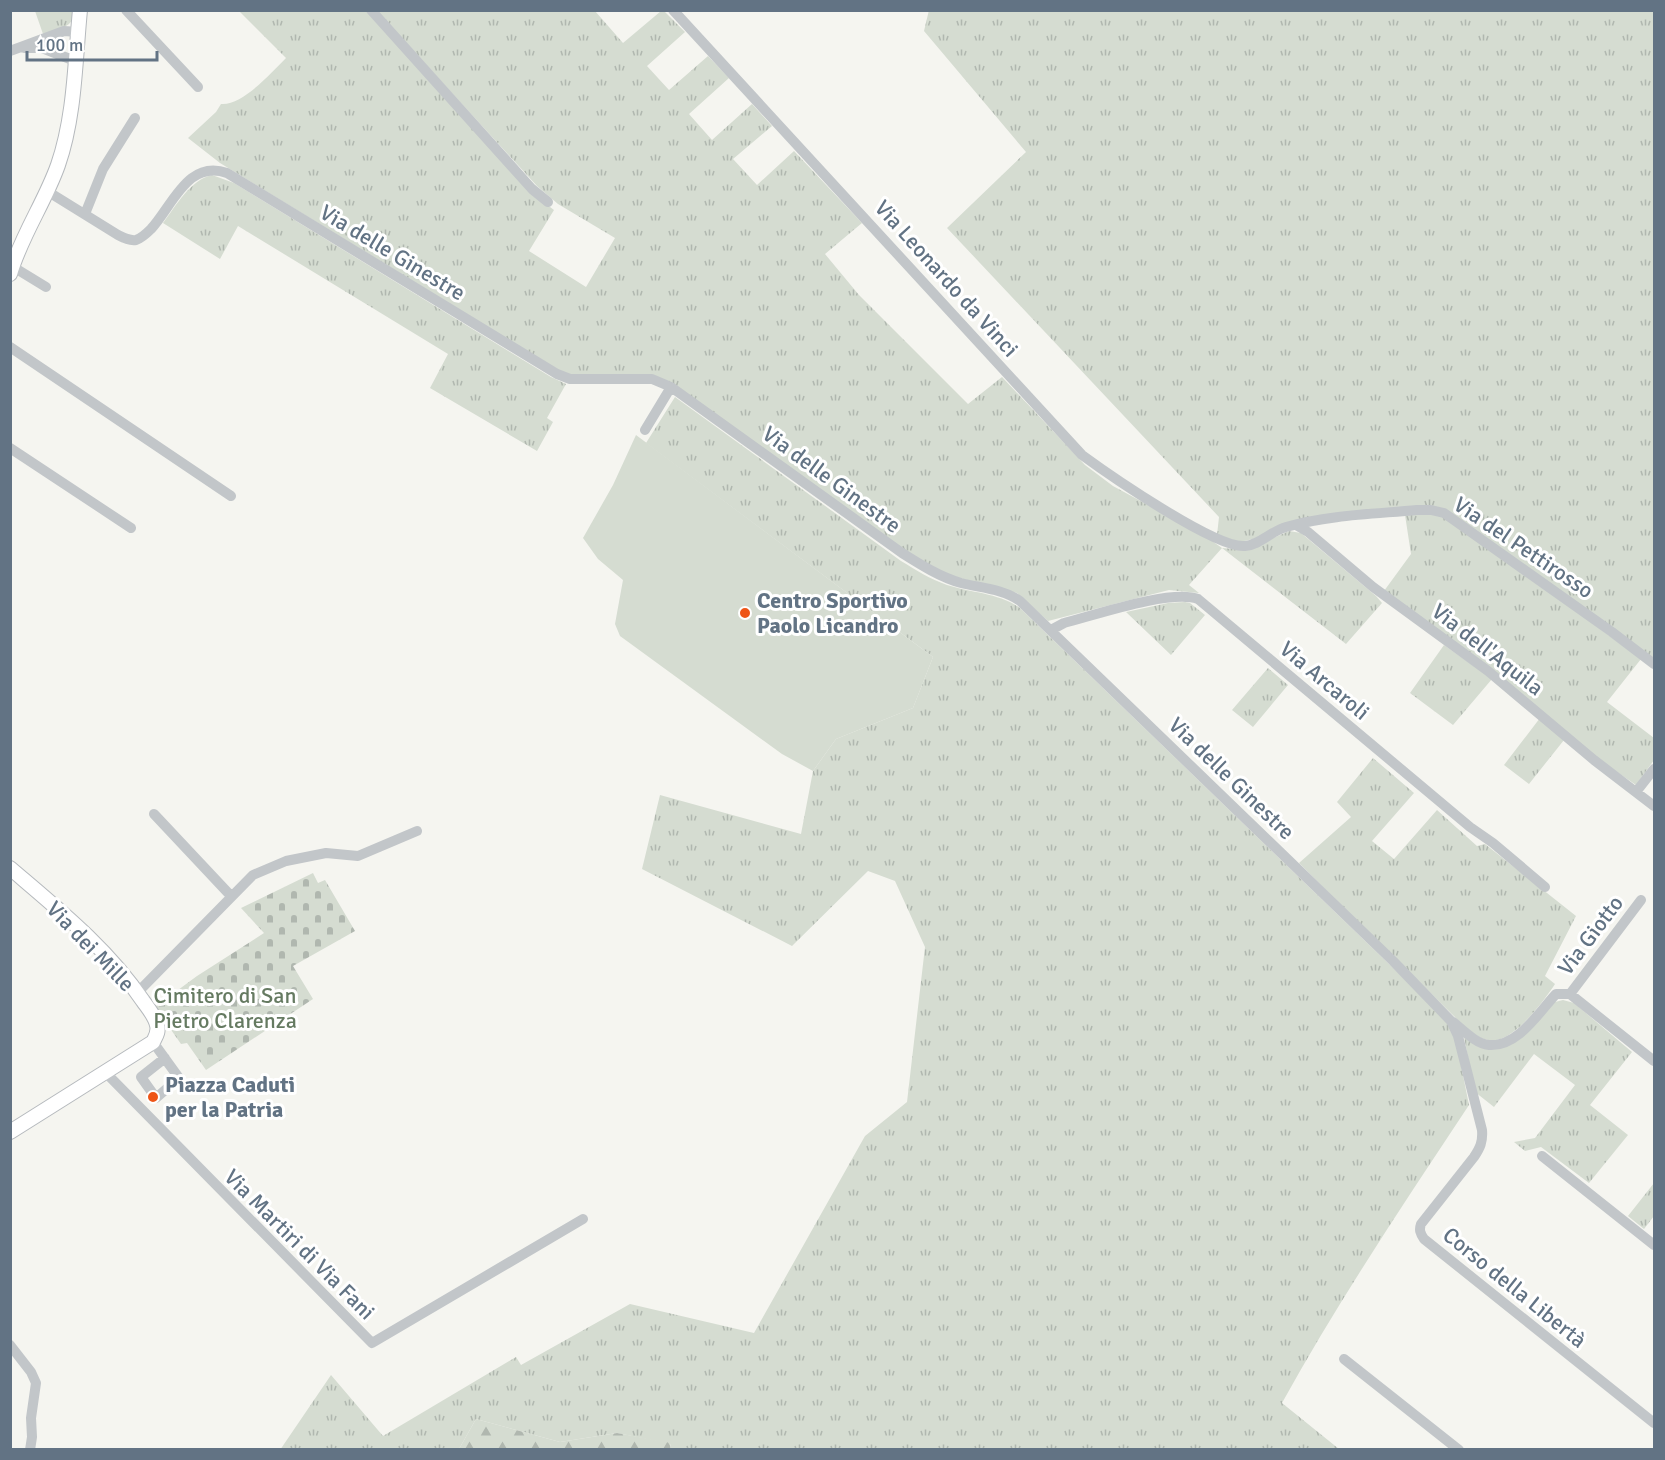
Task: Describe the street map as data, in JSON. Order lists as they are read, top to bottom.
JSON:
{
  "streets": {
    "main road": ["Via dei Mille"],
    "street": [
      "Via delle Ginestre",
      "Via Leonardo da Vinci",
      "Via del Pettirosso",
      "Via dell'Aquila",
      "Via Arcaroli",
      "Via Giotto",
      "Via Martiri di Via Fani",
      "Corso della Libertà"
    ]
  },
  "crossings": [
    ["Via delle Ginestre", "Via Arcaroli"],
    ["Via delle Ginestre", "Corso della Libertà"],
    ["Via Leonardo da Vinci", "Via del Pettirosso"],
    ["Via del Pettirosso", "Via dell'Aquila"]
  ],
  "parks": ["Cimitero di San Pietro Clarenza"],
  "places": ["Centro Sportivo Paolo Licandro", "Piazza Caduti per la Patria"],
  "scale_bar": "100 m"
}
